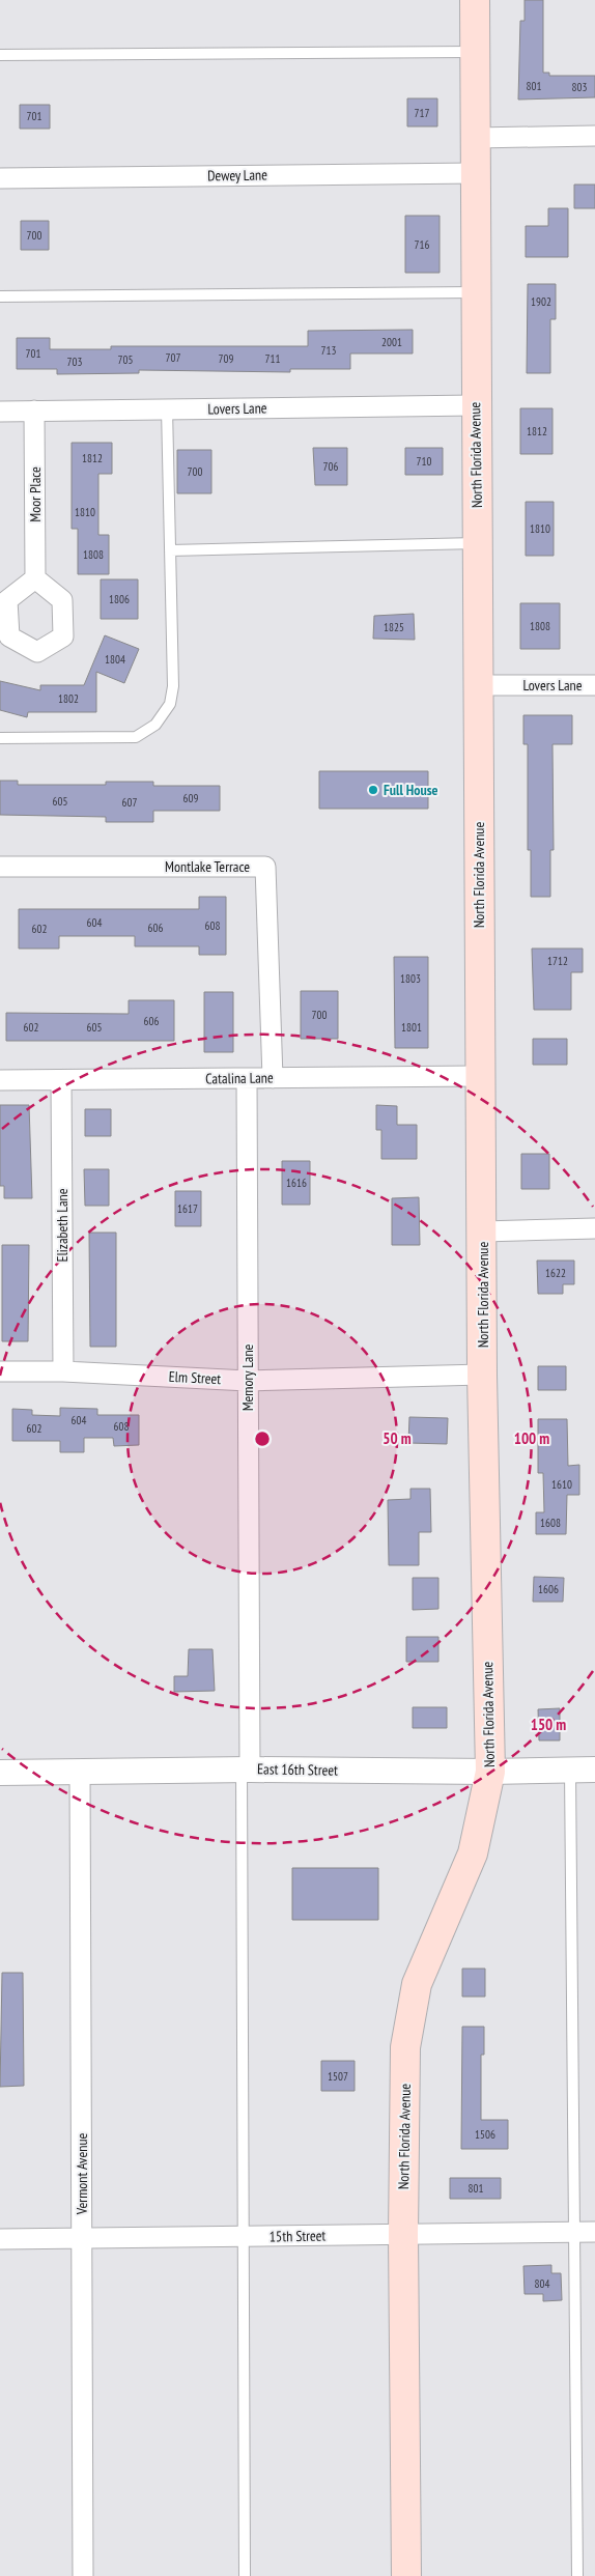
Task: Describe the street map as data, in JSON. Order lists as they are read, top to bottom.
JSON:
{
  "streets": {
    "main road": ["North Florida Avenue"],
    "street": [
      "Dewey Lane",
      "Lovers Lane",
      "Moor Place",
      "Montlake Terrace",
      "Catalina Lane",
      "Elizabeth Lane",
      "Elm Street",
      "Memory Lane",
      "East 16th Street",
      "Vermont Avenue",
      "15th Street"
    ]
  },
  "crossings": [
    ["Dewey Lane", "North Florida Avenue"],
    ["Lovers Lane", "North Florida Avenue"],
    ["Lovers Lane", "Moor Place"],
    ["North Florida Avenue", "Catalina Lane"],
    ["North Florida Avenue", "Elm Street"],
    ["North Florida Avenue", "East 16th Street"],
    ["North Florida Avenue", "15th Street"],
    ["Montlake Terrace", "Catalina Lane"],
    ["Catalina Lane", "Elizabeth Lane"],
    ["Catalina Lane", "Memory Lane"],
    ["Elizabeth Lane", "Elm Street"],
    ["Elm Street", "Memory Lane"],
    ["Memory Lane", "East 16th Street"],
    ["East 16th Street", "Vermont Avenue"],
    ["Vermont Avenue", "15th Street"]
  ],
  "places": ["Full House"],
  "house_numbers": [
    "801",
    "803",
    "717",
    "701",
    "700",
    "716",
    "1902",
    "2001",
    "713",
    "701",
    "707",
    "709",
    "711",
    "705",
    "703",
    "1812",
    "1812",
    "710",
    "706",
    "700",
    "1810",
    "1810",
    "1808",
    "1806",
    "1808",
    "1825",
    "1804",
    "1802",
    "609",
    "605",
    "607",
    "604",
    "608",
    "606",
    "602",
    "1712",
    "1803",
    "700",
    "606",
    "602",
    "605",
    "1801",
    "1616",
    "1617",
    "1622",
    "604",
    "608",
    "602",
    "1610",
    "1608",
    "1606",
    "1507",
    "1506",
    "801",
    "804"
  ],
  "rings": ["50 m", "100 m", "150 m"]
}
